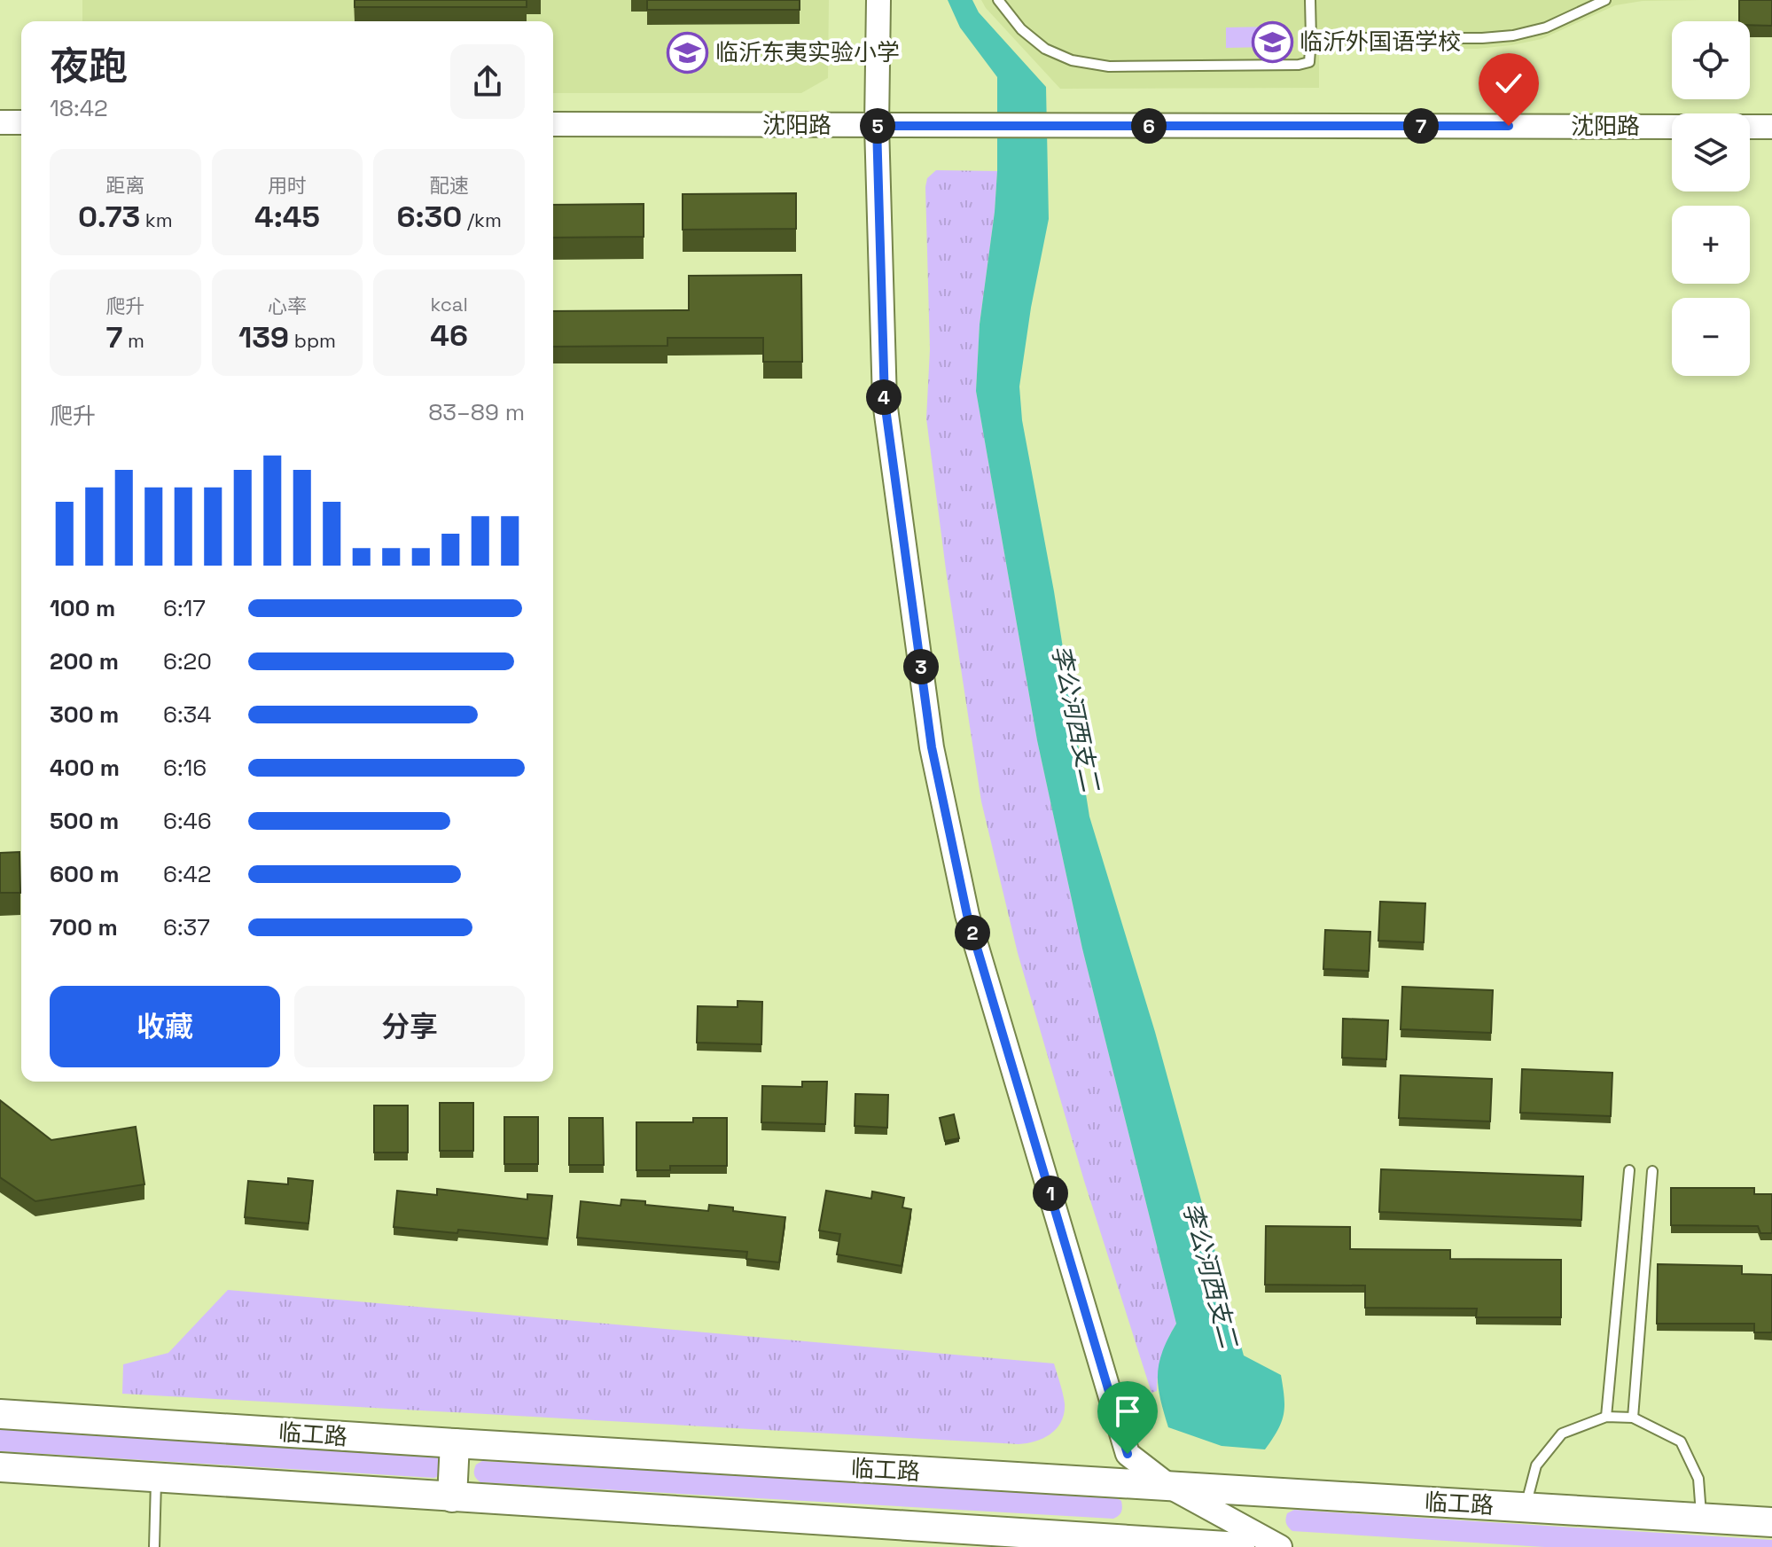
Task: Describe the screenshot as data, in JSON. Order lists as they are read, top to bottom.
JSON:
{
  "streets": {
    "main road": ["临工路"],
    "street": ["沈阳路"]
  },
  "water": ["李公河西支二"],
  "places": {
    "school or university": ["临沂外国语学校", "临沂东夷实验小学"]
  },
  "page": {
    "map_buttons": ["+", "−"],
    "heading": ["夜跑", "18:42"],
    "pins": [
      "5",
      "6",
      "7",
      "4",
      "3",
      "2",
      "1"
    ],
    "stats": [
      ["距离", "0.73 km"],
      ["用时", "4:45"],
      ["配速", "6:30 /km"],
      ["爬升", "7 m"],
      ["心率", "139 bpm"],
      ["kcal", "46"]
    ],
    "chart": ["爬升", "83–89 m"],
    "list": [
      {
        "name": "100 m",
        "note": "6:17"
      },
      {
        "name": "200 m",
        "note": "6:20"
      },
      {
        "name": "300 m",
        "note": "6:34"
      },
      {
        "name": "400 m",
        "note": "6:16"
      },
      {
        "name": "500 m",
        "note": "6:46"
      },
      {
        "name": "600 m",
        "note": "6:42"
      },
      {
        "name": "700 m",
        "note": "6:37"
      }
    ],
    "buttons": ["收藏", "分享"]
  }
}
